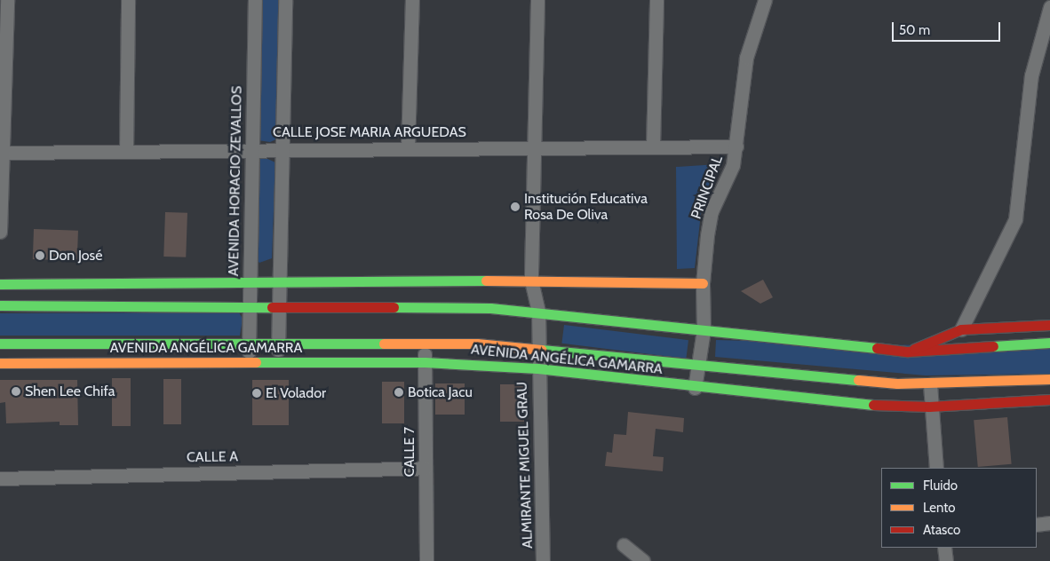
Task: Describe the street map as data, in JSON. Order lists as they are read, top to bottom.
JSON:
{
  "streets": {
    "main road": ["AVENIDA ANGÉLICA GAMARRA"],
    "street": [
      "CALLE JOSE MARIA ARGUEDAS",
      "AVENIDA HORACIO ZEVALLOS",
      "PRINCIPAL",
      "CALLE 7",
      "CALLE A",
      "ALMIRANTE MIGUEL GRAU"
    ]
  },
  "crossings": [
    ["CALLE JOSE MARIA ARGUEDAS", "AVENIDA HORACIO ZEVALLOS"],
    ["CALLE JOSE MARIA ARGUEDAS", "PRINCIPAL"],
    ["CALLE JOSE MARIA ARGUEDAS", "ALMIRANTE MIGUEL GRAU"],
    ["AVENIDA HORACIO ZEVALLOS", "AVENIDA ANGÉLICA GAMARRA"],
    ["PRINCIPAL", "AVENIDA ANGÉLICA GAMARRA"],
    ["AVENIDA ANGÉLICA GAMARRA", "CALLE 7"],
    ["AVENIDA ANGÉLICA GAMARRA", "ALMIRANTE MIGUEL GRAU"],
    ["CALLE 7", "CALLE A"]
  ],
  "places": [
    "Institución Educativa Rosa De Oliva",
    "Don José",
    "Shen Lee Chifa",
    "Botica Jacu",
    "El Volador"
  ],
  "legend": ["Fluido", "Lento", "Atasco"],
  "scale_bar": "50 m"
}
